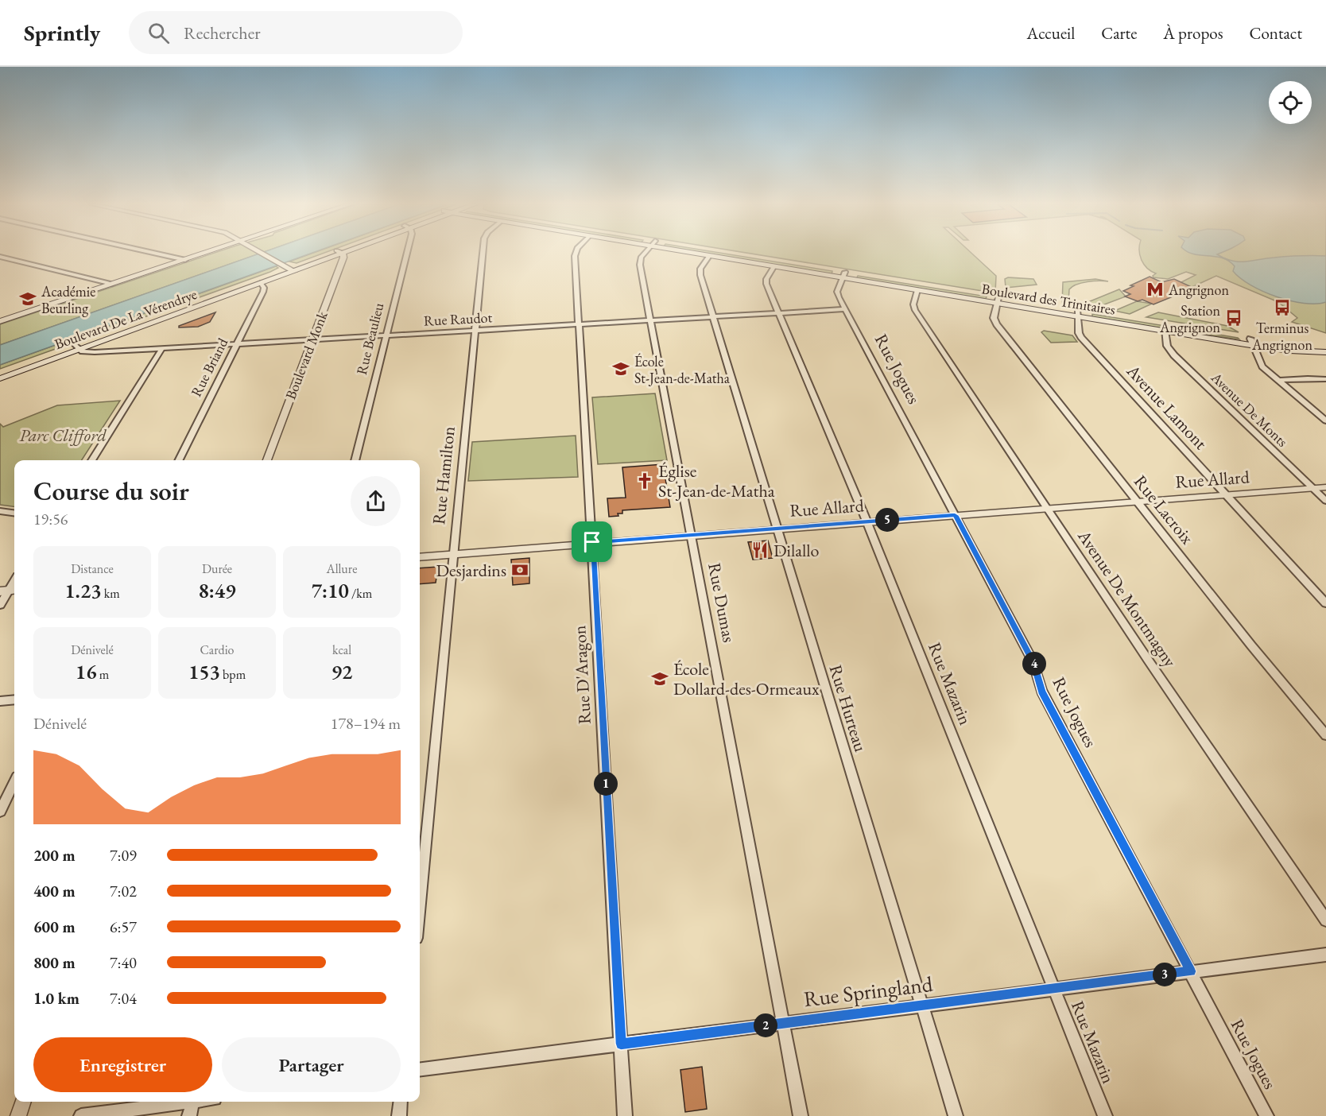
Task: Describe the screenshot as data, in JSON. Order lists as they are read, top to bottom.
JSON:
{
  "streets": {
    "main road": ["Boulevard des Trinitaires", "Boulevard De La Vérendrye"],
    "street": [
      "Rue Raudot",
      "Rue Beaulieu",
      "Boulevard Monk",
      "Rue Briand",
      "Rue Jogues",
      "Avenue Lamont",
      "Avenue De Monts",
      "Rue Hamilton",
      "Rue Allard",
      "Rue Lacroix",
      "Avenue De Montmagny",
      "Rue Dumas",
      "Rue D'Aragon",
      "Rue Mazarin",
      "Rue Hurteau",
      "Rue Springland"
    ]
  },
  "crossings": [
    ["Boulevard des Trinitaires", "Rue Jogues"],
    ["Boulevard des Trinitaires", "Avenue Lamont"],
    ["Boulevard des Trinitaires", "Avenue De Monts"],
    ["Boulevard des Trinitaires", "Rue Lacroix"],
    ["Boulevard des Trinitaires", "Avenue De Montmagny"],
    ["Boulevard des Trinitaires", "Rue Mazarin"],
    ["Boulevard des Trinitaires", "Rue Hurteau"],
    ["Boulevard De La Vérendrye", "Rue Raudot"],
    ["Boulevard De La Vérendrye", "Rue Briand"],
    ["Rue Raudot", "Rue Beaulieu"],
    ["Rue Raudot", "Boulevard Monk"],
    ["Rue Raudot", "Rue Briand"],
    ["Rue Raudot", "Rue Jogues"],
    ["Rue Raudot", "Rue Hamilton"],
    ["Rue Raudot", "Rue Dumas"],
    ["Rue Raudot", "Rue D'Aragon"],
    ["Rue Raudot", "Rue Mazarin"],
    ["Rue Raudot", "Rue Hurteau"],
    ["Rue Jogues", "Rue Allard"],
    ["Rue Jogues", "Rue Springland"],
    ["Avenue Lamont", "Rue Allard"],
    ["Avenue De Monts", "Rue Allard"],
    ["Rue Hamilton", "Rue Allard"],
    ["Rue Allard", "Rue Lacroix"],
    ["Rue Allard", "Avenue De Montmagny"],
    ["Rue Allard", "Rue Dumas"],
    ["Rue Allard", "Rue D'Aragon"],
    ["Rue Allard", "Rue Mazarin"],
    ["Rue Allard", "Rue Hurteau"],
    ["Rue Dumas", "Rue Springland"],
    ["Rue D'Aragon", "Rue Springland"],
    ["Rue Mazarin", "Rue Springland"],
    ["Rue Hurteau", "Rue Springland"]
  ],
  "parks": ["Parc Clifford"],
  "places": {
    "metro station": ["Angrignon"],
    "school or university": ["Académie Beurling", "École St-Jean-de-Matha", "École Dollard-des-Ormeaux"],
    "bus stop": ["Terminus Angrignon", "Station Angrignon"],
    "church": ["Église St-Jean-de-Matha"],
    "restaurant": ["Dilallo"],
    "bank": ["Desjardins"]
  },
  "page": {
    "header": "Sprintly",
    "search": "Rechercher",
    "nav": [
      "Accueil",
      "Carte",
      "À propos",
      "Contact"
    ],
    "heading": ["Course du soir", "19:56"],
    "pins": [
      "5",
      "4",
      "1",
      "3",
      "2"
    ],
    "stats": [
      ["Distance", "1.23 km"],
      ["Durée", "8:49"],
      ["Allure", "7:10 /km"],
      ["Dénivelé", "16 m"],
      ["Cardio", "153 bpm"],
      ["kcal", "92"]
    ],
    "chart": ["Dénivelé", "178–194 m"],
    "list": [
      {
        "name": "200 m",
        "note": "7:09"
      },
      {
        "name": "400 m",
        "note": "7:02"
      },
      {
        "name": "600 m",
        "note": "6:57"
      },
      {
        "name": "800 m",
        "note": "7:40"
      },
      {
        "name": "1.0 km",
        "note": "7:04"
      }
    ],
    "buttons": ["Enregistrer", "Partager"]
  }
}
